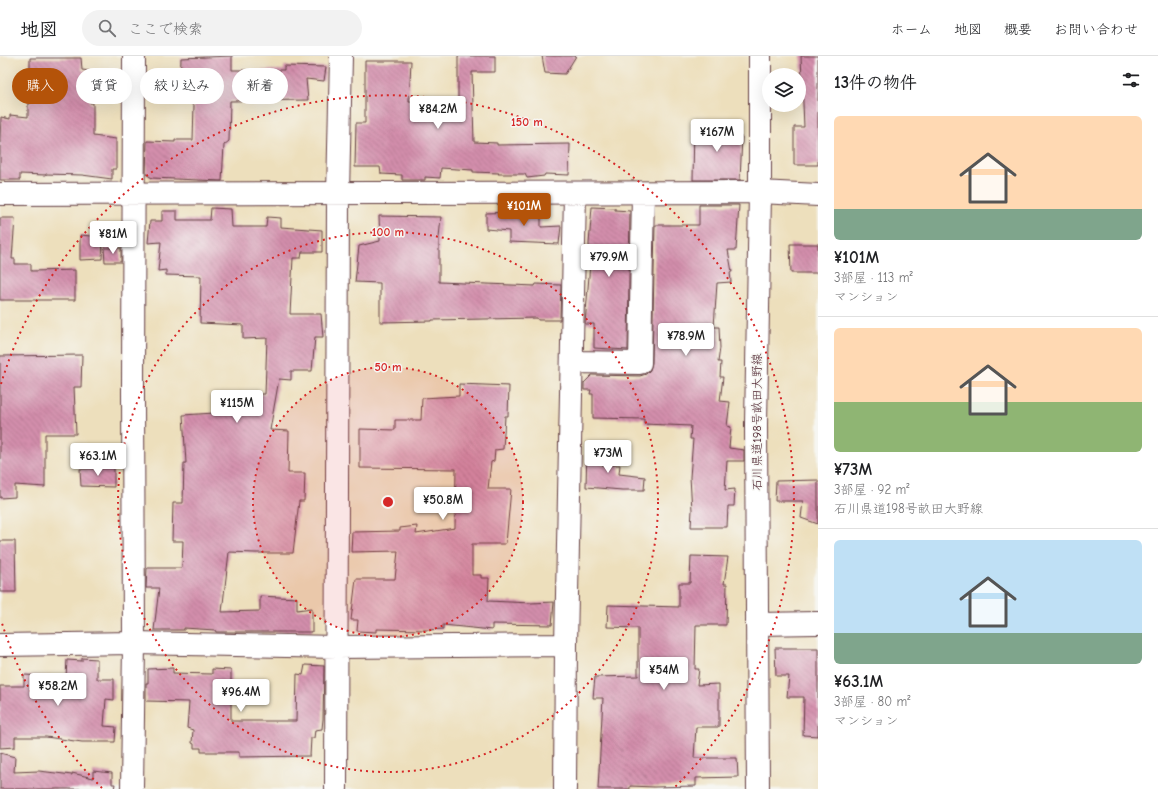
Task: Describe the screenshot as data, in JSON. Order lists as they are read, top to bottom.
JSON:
{
  "streets": {
    "street": ["石川県道198号畝田大野線"]
  },
  "page": {
    "header": "地図",
    "search": "ここで検索",
    "nav": [
      "ホーム",
      "地図",
      "概要",
      "お問い合わせ"
    ],
    "heading": "13件の物件",
    "chip": [
      "購入",
      "賃貸",
      "絞り込み",
      "新着"
    ],
    "price": [
      "¥84.2M",
      "¥167M",
      "¥101M",
      "¥81M",
      "¥79.9M",
      "¥78.9M",
      "¥115M",
      "¥73M",
      "¥63.1M",
      "¥50.8M",
      "¥54M",
      "¥58.2M",
      "¥96.4M"
    ],
    "list": [
      {
        "name": "¥101M",
        "note": "3部屋 · 113 m² · マンション"
      },
      {
        "name": "¥73M",
        "note": "3部屋 · 92 m² · 石川県道198号畝田大野線"
      },
      {
        "name": "¥63.1M",
        "note": "3部屋 · 80 m² · マンション"
      }
    ]
  },
  "rings": ["150 m", "100 m", "50 m"]
}
